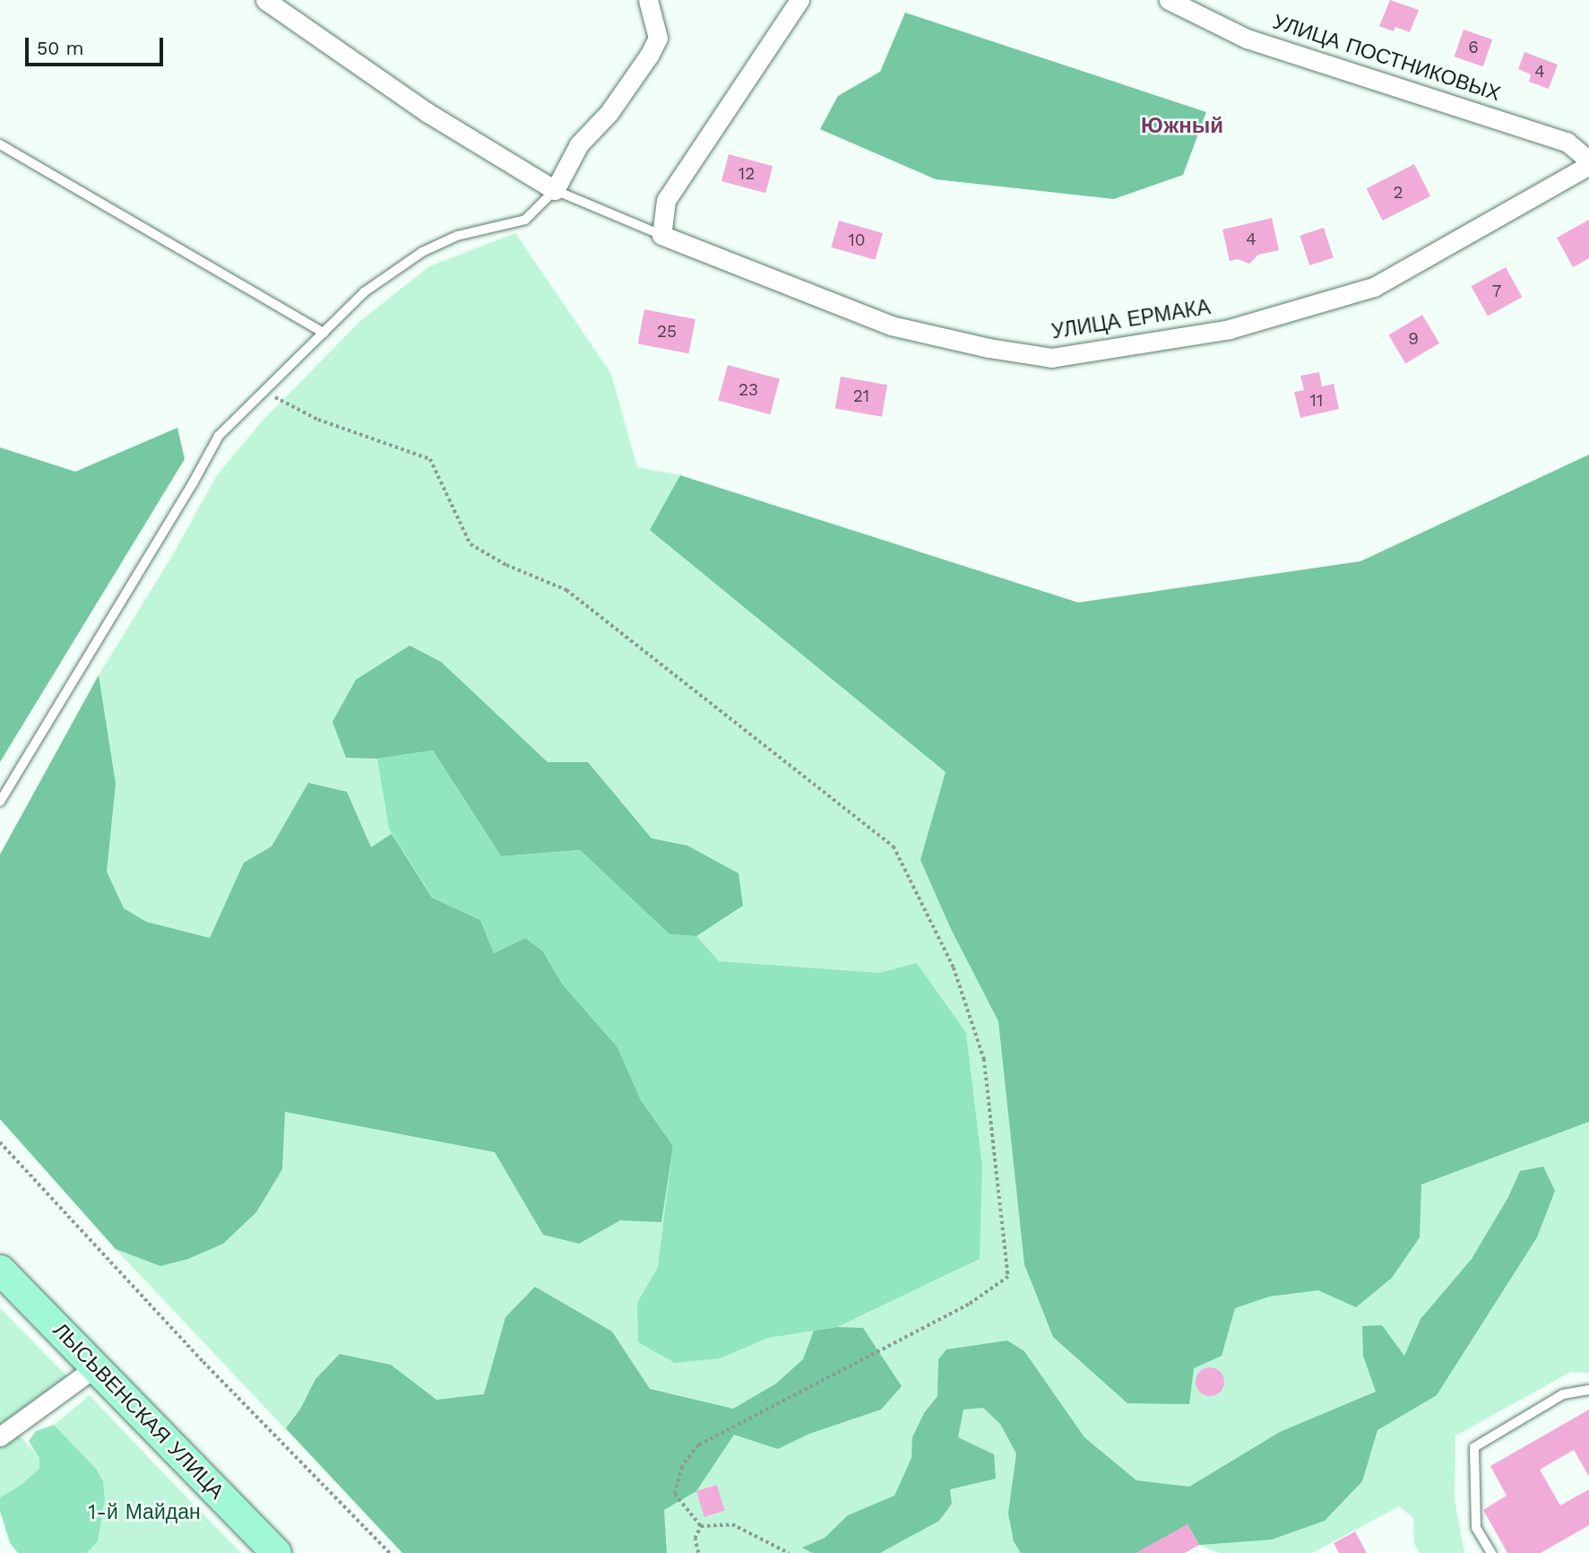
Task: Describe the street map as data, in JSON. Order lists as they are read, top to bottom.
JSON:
{
  "streets": {
    "main road": ["ЛЫСЬВЕНСКАЯ УЛИЦА"],
    "street": ["УЛИЦА ПОСТНИКОВЫХ", "УЛИЦА ЕРМАКА"]
  },
  "districts": ["Южный"],
  "parks": ["1-й Майдан"],
  "house_numbers": [
    "6",
    "4",
    "12",
    "2",
    "4",
    "10",
    "7",
    "25",
    "9",
    "23",
    "21",
    "11"
  ],
  "scale_bar": "50 m"
}
